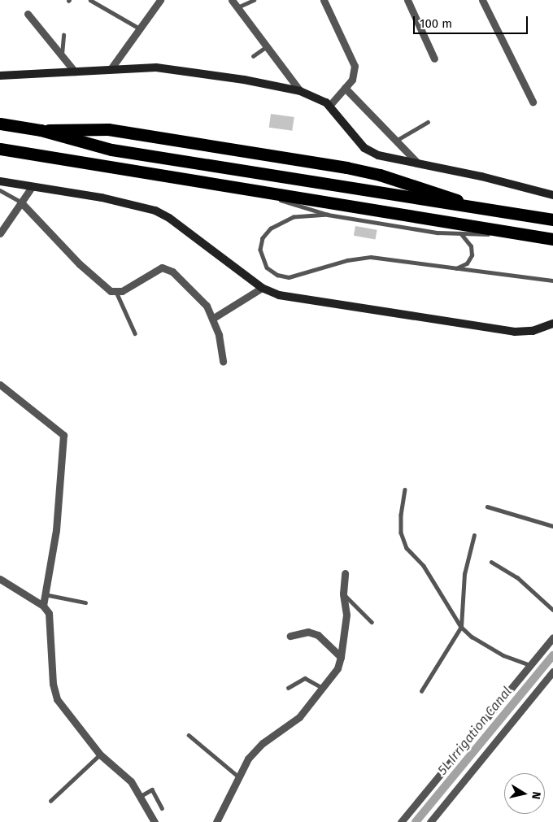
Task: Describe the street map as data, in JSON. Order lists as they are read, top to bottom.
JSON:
{
  "water": ["5L Irrigation Canal"],
  "scale_bar": "100 m",
  "north": "right"
}
